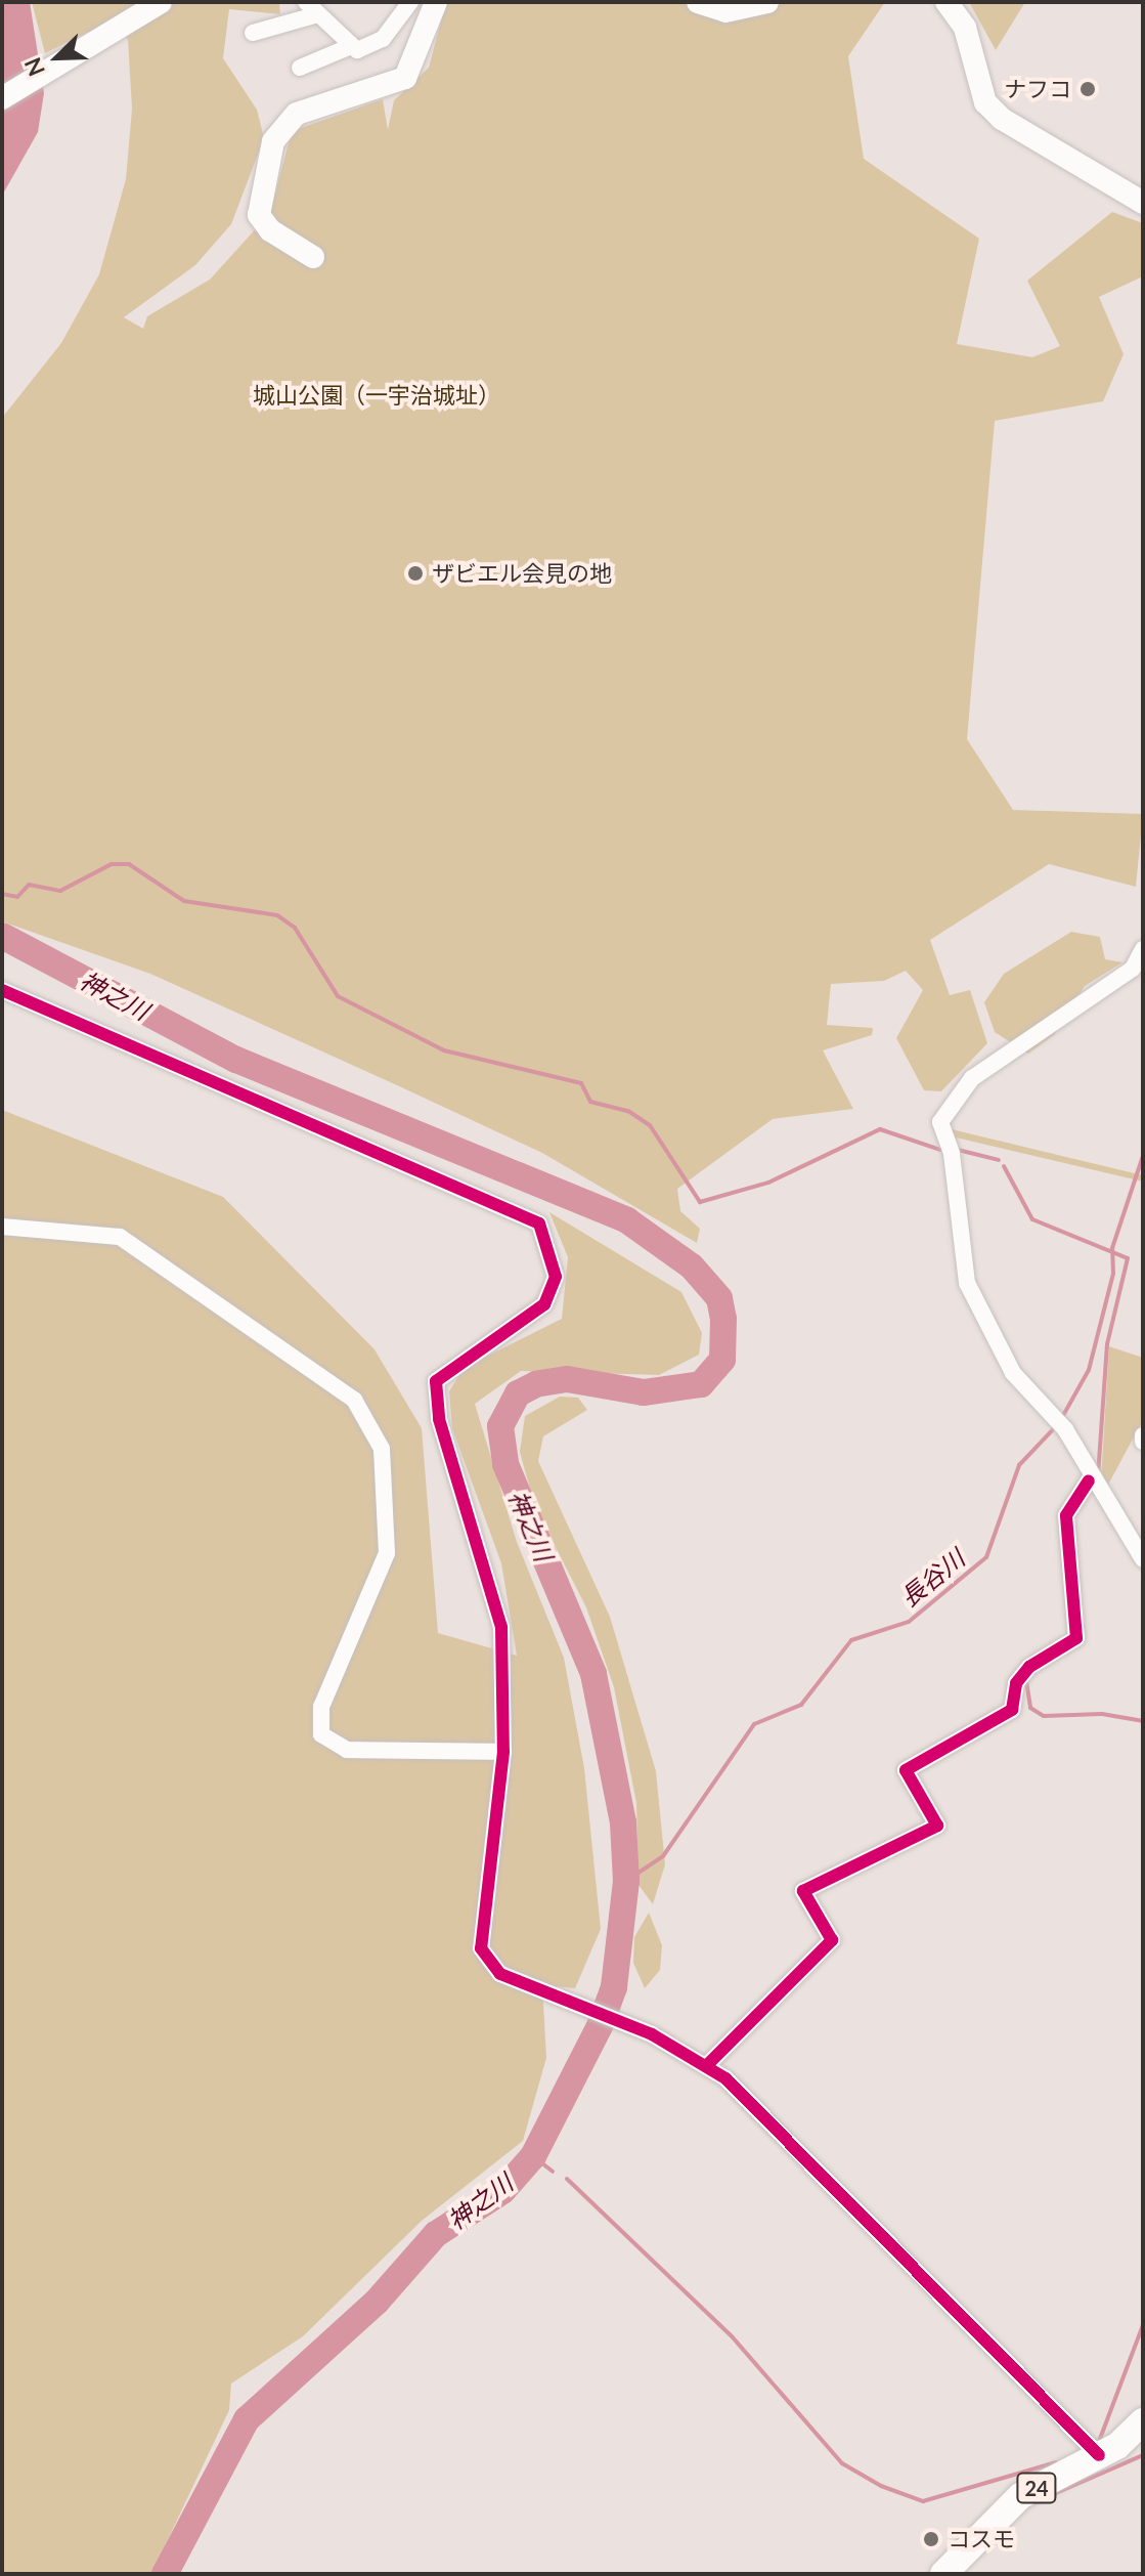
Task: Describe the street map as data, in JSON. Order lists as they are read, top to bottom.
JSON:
{
  "streets": {
    "main road": ["24"]
  },
  "water": ["神之川", "長谷川"],
  "parks": ["城山公園（一宇治城址）"],
  "places": ["ナフコ", "ザビエル会見の地", "コスモ"],
  "north": "bottom left"
}
